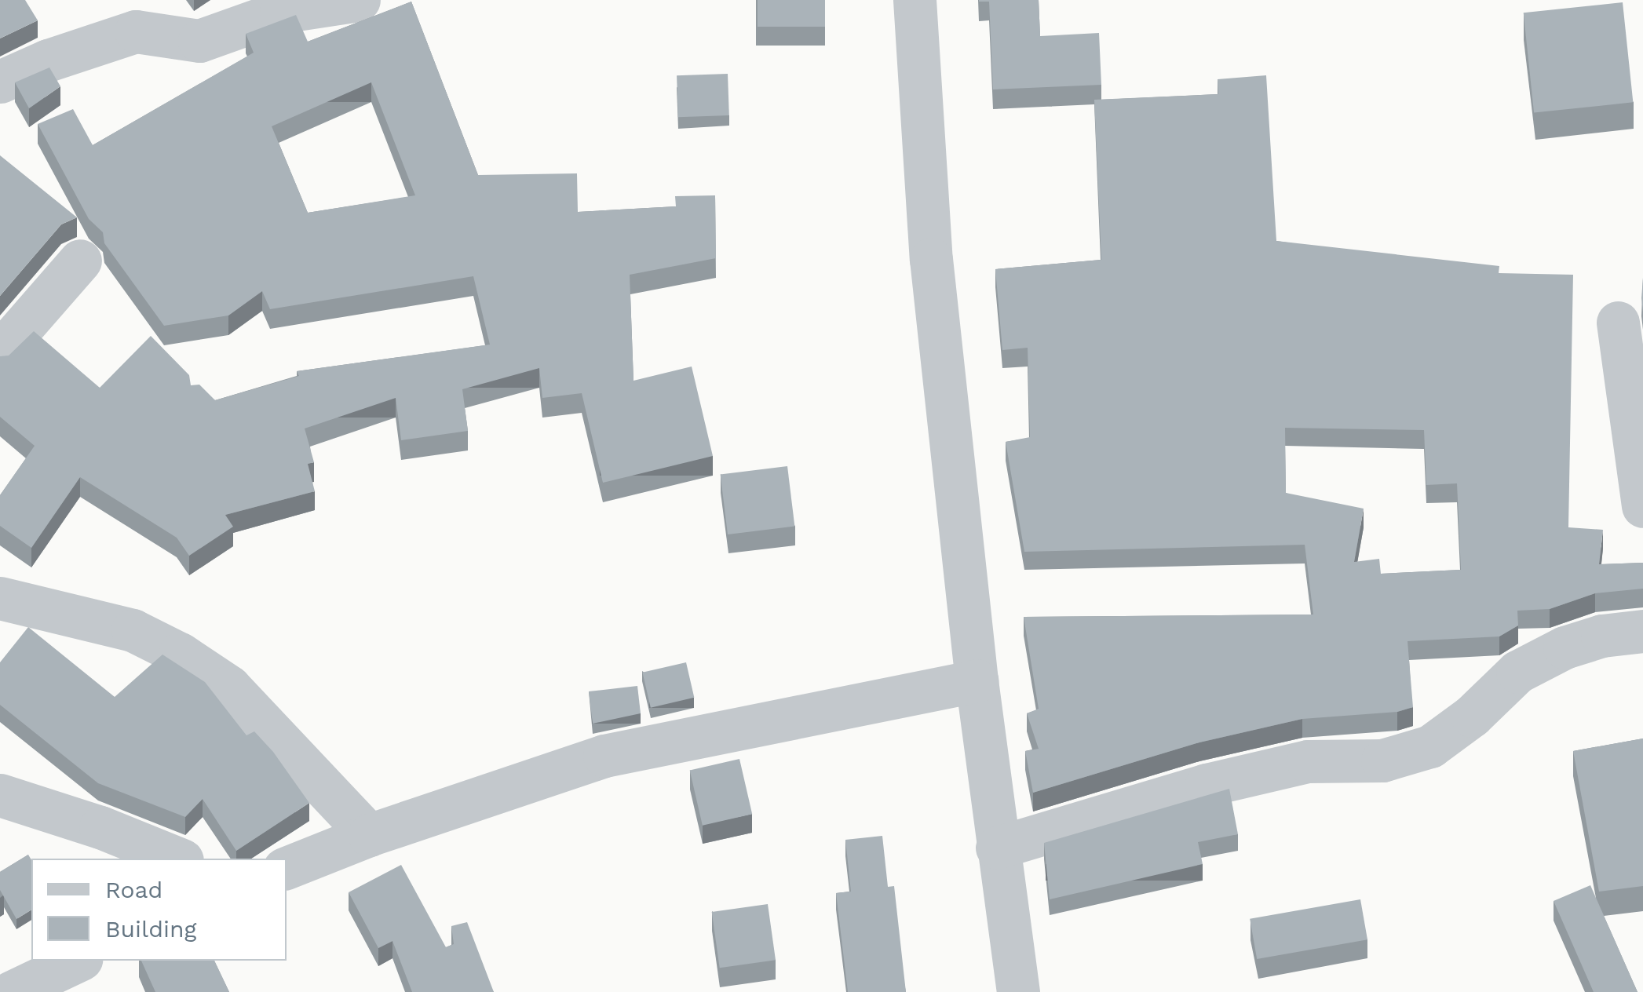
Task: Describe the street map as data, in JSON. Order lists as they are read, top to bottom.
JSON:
{
  "legend": ["Road", "Building"]
}
